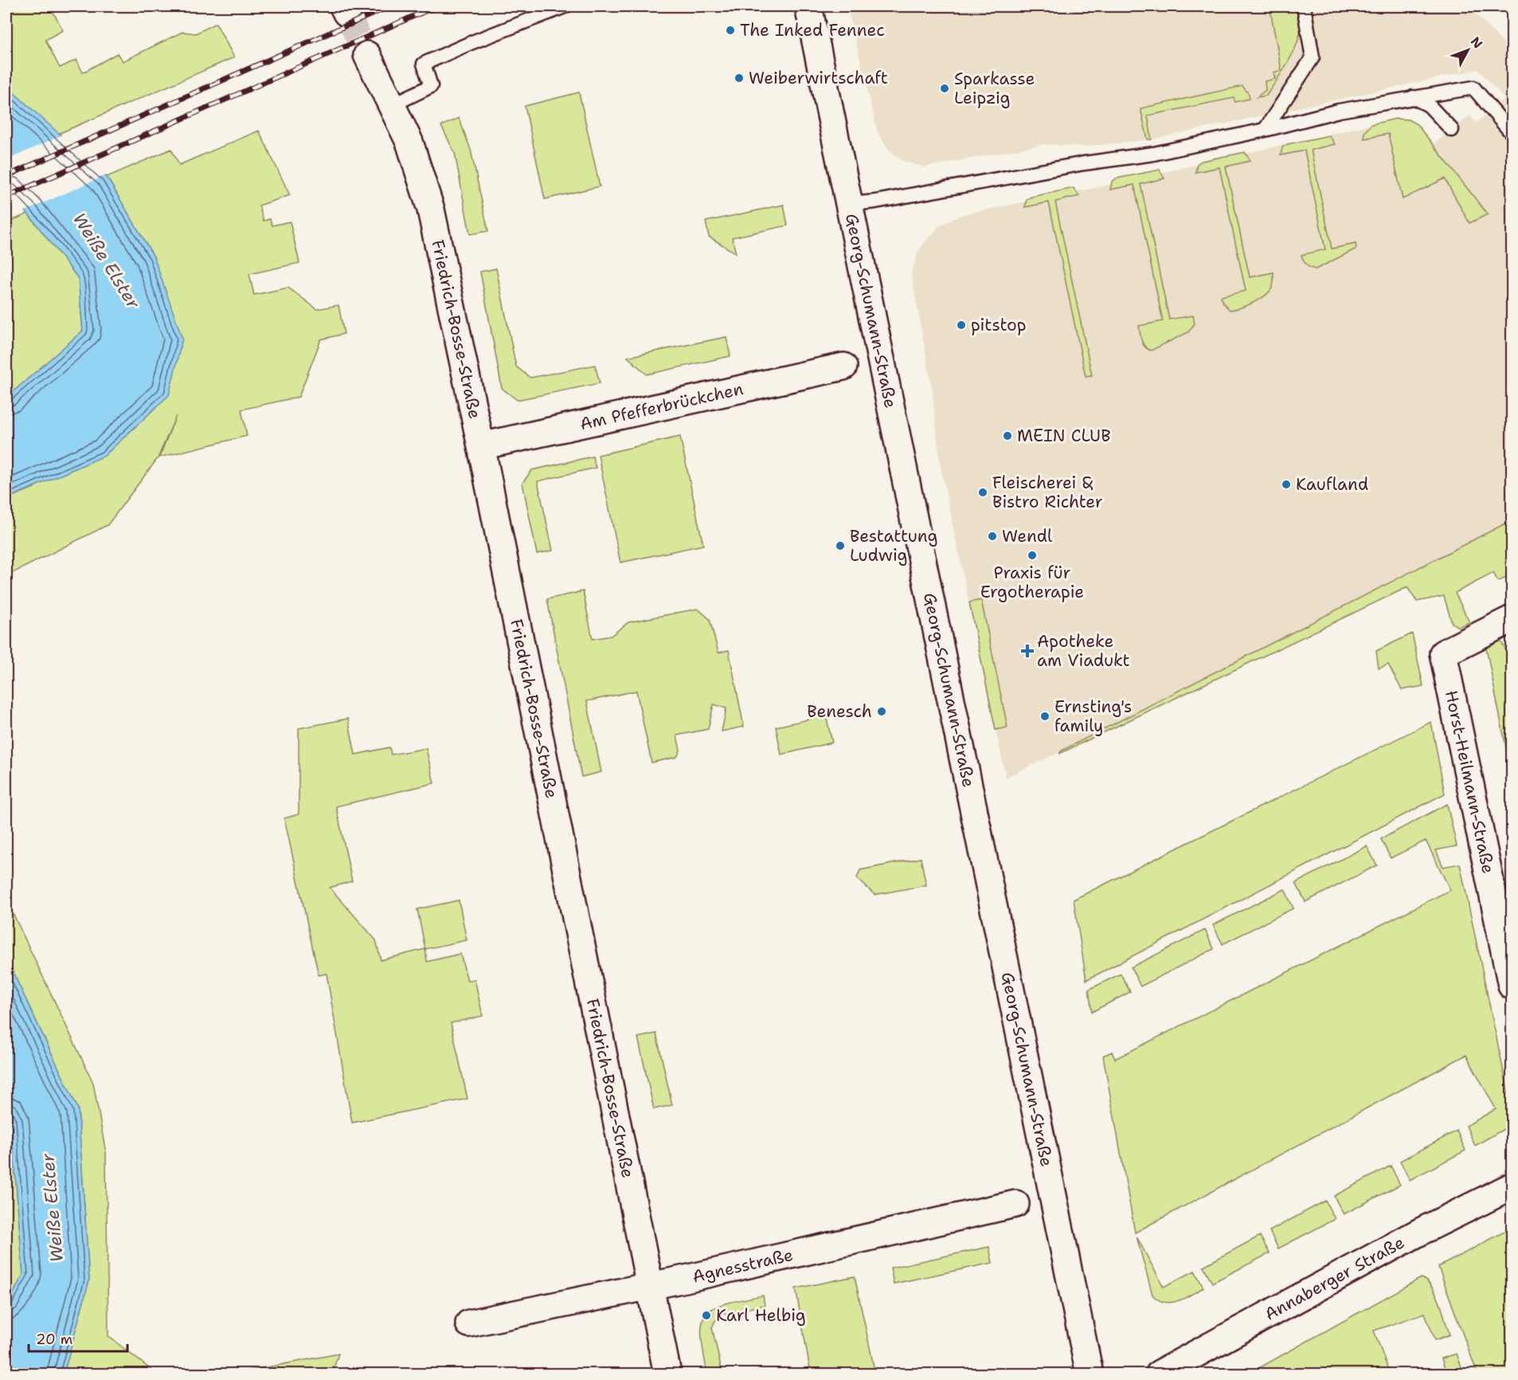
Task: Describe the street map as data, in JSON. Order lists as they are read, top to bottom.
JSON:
{
  "streets": {
    "street": [
      "Georg-Schumann-Straße",
      "Friedrich-Bosse-Straße",
      "Am Pfefferbrückchen",
      "Horst-Heilmann-Straße",
      "Agnesstraße",
      "Annaberger Straße"
    ]
  },
  "crossings": [
    ["Friedrich-Bosse-Straße", "Am Pfefferbrückchen"],
    ["Friedrich-Bosse-Straße", "Agnesstraße"]
  ],
  "water": ["Weiße Elster"],
  "places": {
    "other": [
      "The Inked Fennec",
      "Weiberwirtschaft",
      "Sparkasse Leipzig",
      "pitstop",
      "MEIN CLUB",
      "Kaufland",
      "Fleischerei & Bistro Richter",
      "Wendl",
      "Bestattung Ludwig",
      "Praxis für Ergotherapie",
      "Benesch",
      "Ernsting's family",
      "Karl Helbig"
    ],
    "health": ["Apotheke am Viadukt"]
  },
  "scale_bar": "20 m",
  "north": "top right"
}
